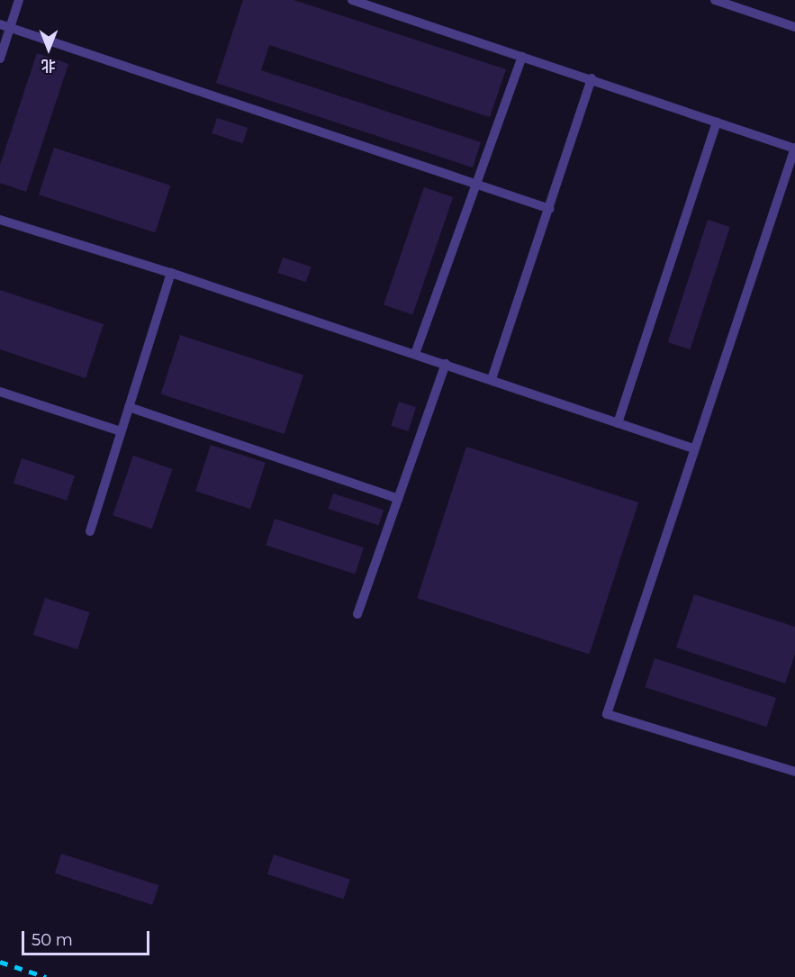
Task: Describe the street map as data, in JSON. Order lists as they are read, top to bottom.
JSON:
{
  "scale_bar": "50 m",
  "north": "bottom"
}
